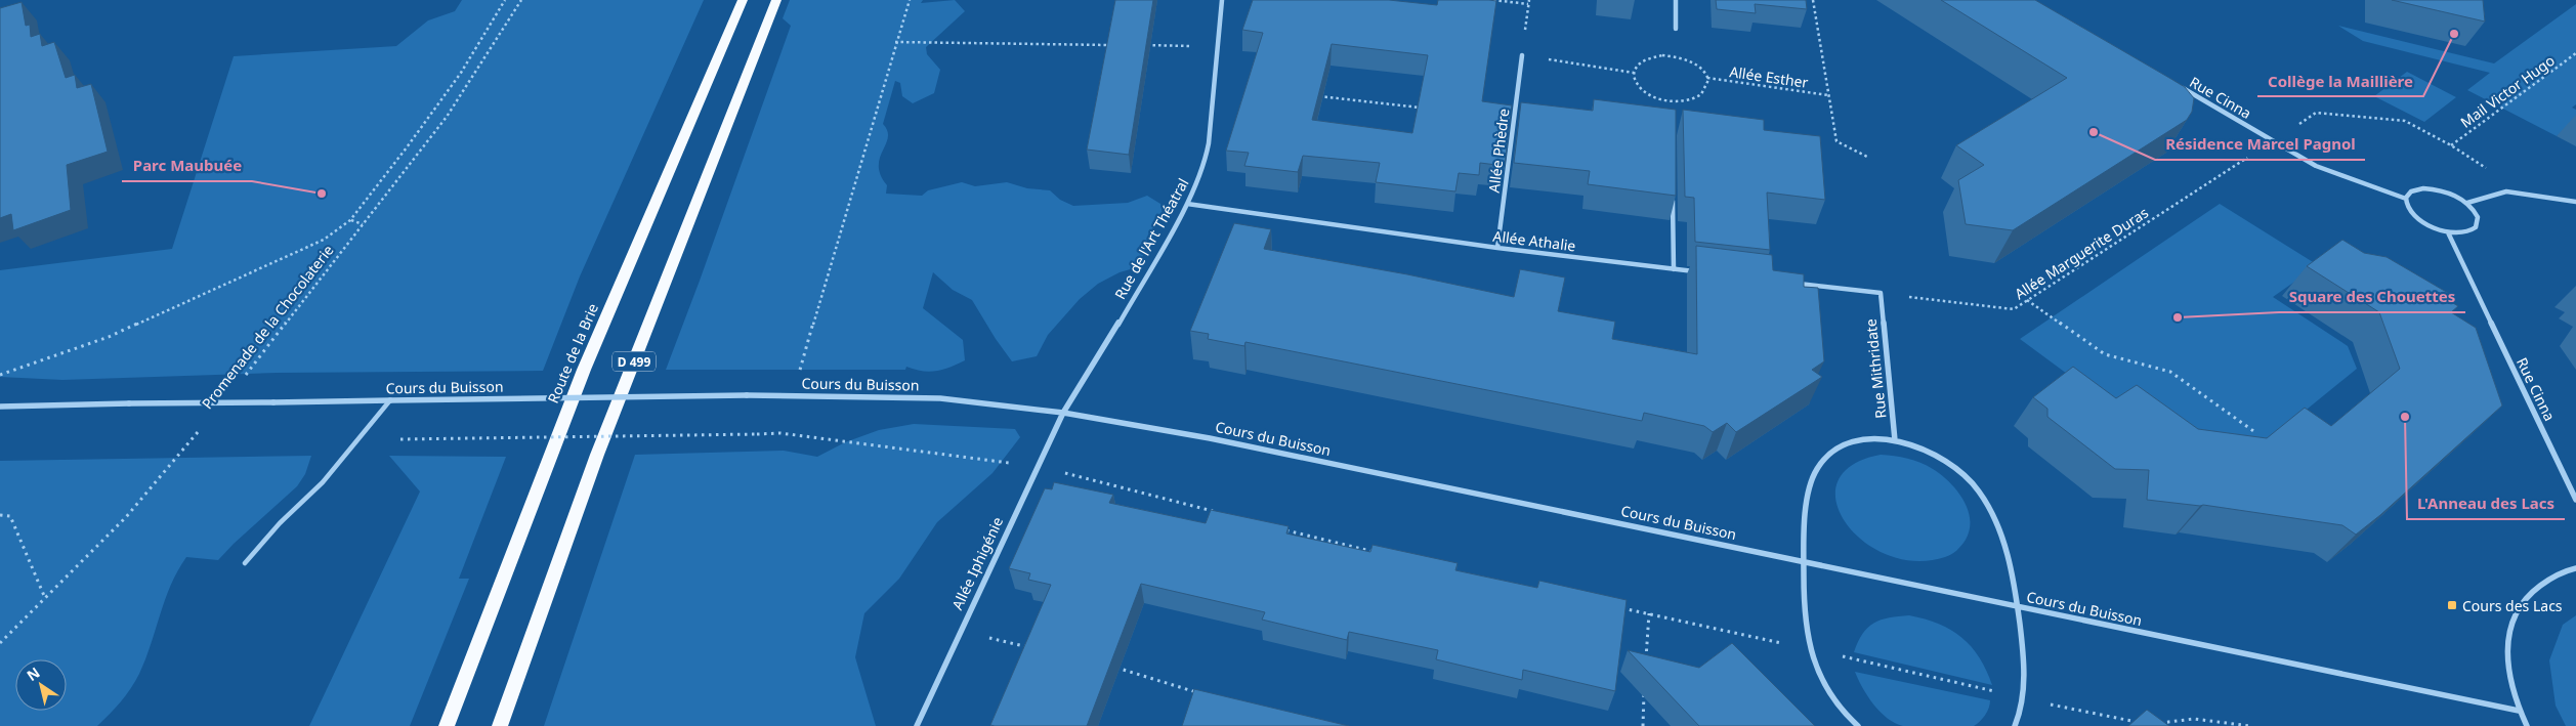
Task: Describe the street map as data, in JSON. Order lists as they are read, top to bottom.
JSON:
{
  "streets": {
    "highway": ["Route de la Brie", "D 499"],
    "street": [
      "Rue Cinna",
      "Allée Phèdre",
      "Rue de l'Art Théatral",
      "Allée Athalie",
      "Rue Mithridate",
      "Cours du Buisson",
      "Allée Iphigénie"
    ],
    "path": [
      "Allée Esther",
      "Mail Victor Hugo",
      "Allée Marguerite Duras",
      "Promenade de la Chocolaterie"
    ]
  },
  "crossings": [
    ["Mail Victor Hugo", "Allée Marguerite Duras"],
    ["Rue Cinna", "Allée Marguerite Duras"],
    ["Allée Phèdre", "Allée Athalie"],
    ["Rue de l'Art Théatral", "Allée Athalie"],
    ["Rue de l'Art Théatral", "Cours du Buisson"],
    ["Rue de l'Art Théatral", "Allée Iphigénie"],
    ["Allée Marguerite Duras", "Rue Mithridate"],
    ["Rue Mithridate", "Cours du Buisson"],
    ["Cours du Buisson", "Allée Iphigénie"]
  ],
  "places": {
    "other": [
      "Collège la Maillière",
      "Résidence Marcel Pagnol",
      "Parc Maubuée",
      "Square des Chouettes",
      "L'Anneau des Lacs"
    ],
    "transit": ["Cours des Lacs"]
  },
  "north": "top left"
}
